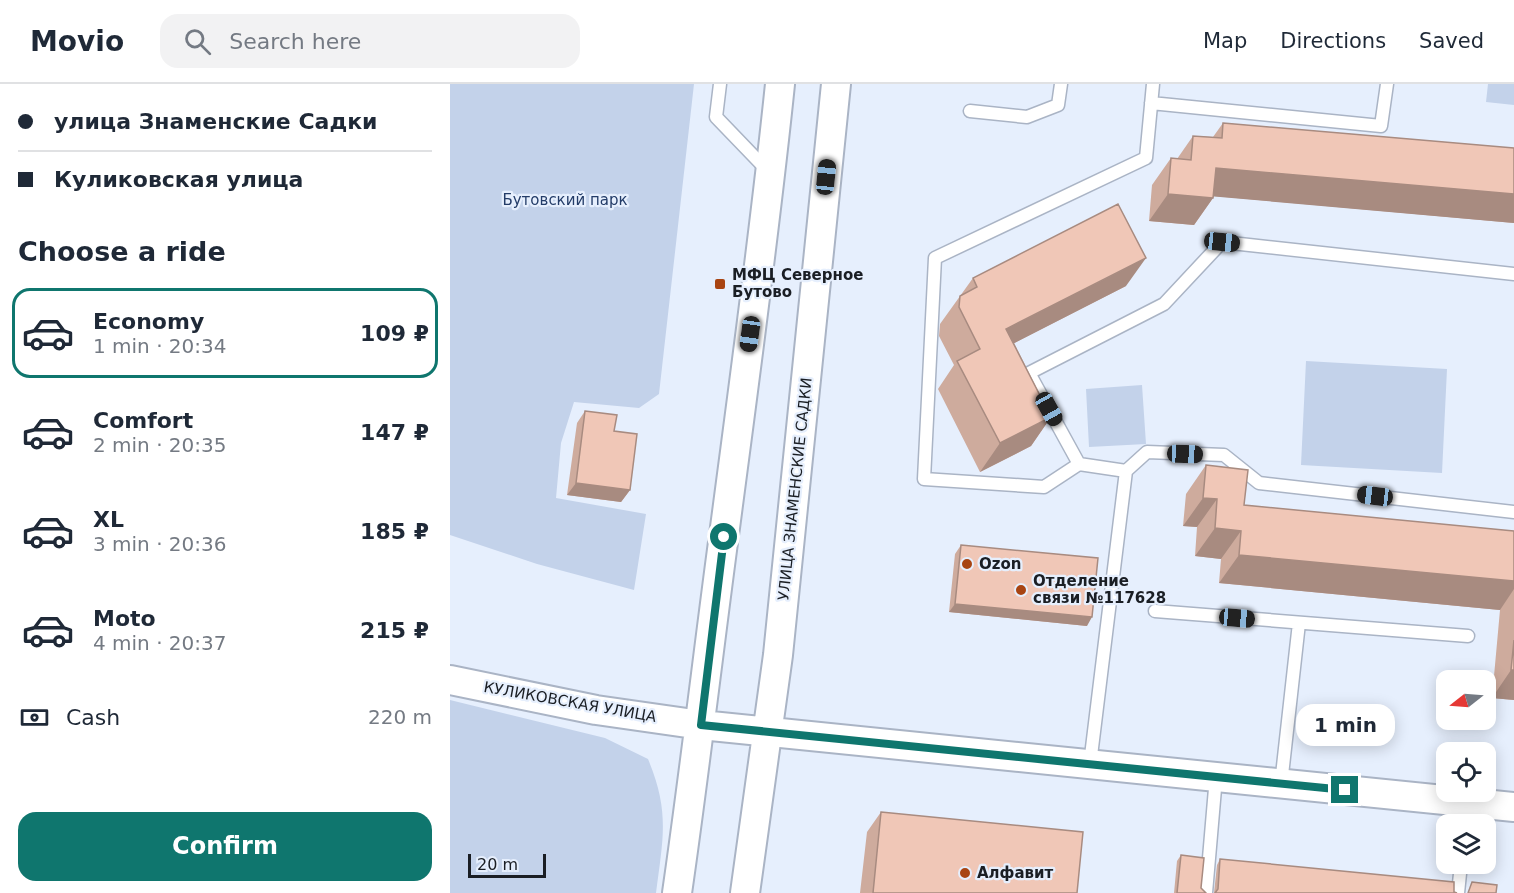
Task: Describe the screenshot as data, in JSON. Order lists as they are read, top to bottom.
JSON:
{
  "streets": {
    "street": ["УЛИЦА ЗНАМЕНСКИЕ САДКИ", "КУЛИКОВСКАЯ УЛИЦА"]
  },
  "crossings": [
    ["УЛИЦА ЗНАМЕНСКИЕ САДКИ", "КУЛИКОВСКАЯ УЛИЦА"]
  ],
  "parks": ["Бутовский парк"],
  "places": {
    "transit": ["МФЦ Северное Бутово"],
    "other": ["Ozon", "Отделение связи №117628", "Алфавит"]
  },
  "scale_bar": "20 m",
  "north": "left",
  "page": {
    "header": "Movio",
    "search": "Search here",
    "nav": ["Map", "Directions", "Saved"],
    "banner": ["улица Знаменские Садки", "Куликовская улица"],
    "heading": "Choose a ride",
    "list": [
      {
        "name": "Economy",
        "note": "1 min · 20:34",
        "value": "109 ₽"
      },
      {
        "name": "Comfort",
        "note": "2 min · 20:35",
        "value": "147 ₽"
      },
      {
        "name": "XL",
        "note": "3 min · 20:36",
        "value": "185 ₽"
      },
      {
        "name": "Moto",
        "note": "4 min · 20:37",
        "value": "215 ₽"
      }
    ],
    "pay": ["Cash", "220 m"],
    "bubble": "1 min",
    "buttons": "Confirm",
    "scale": "20 m"
  }
}
